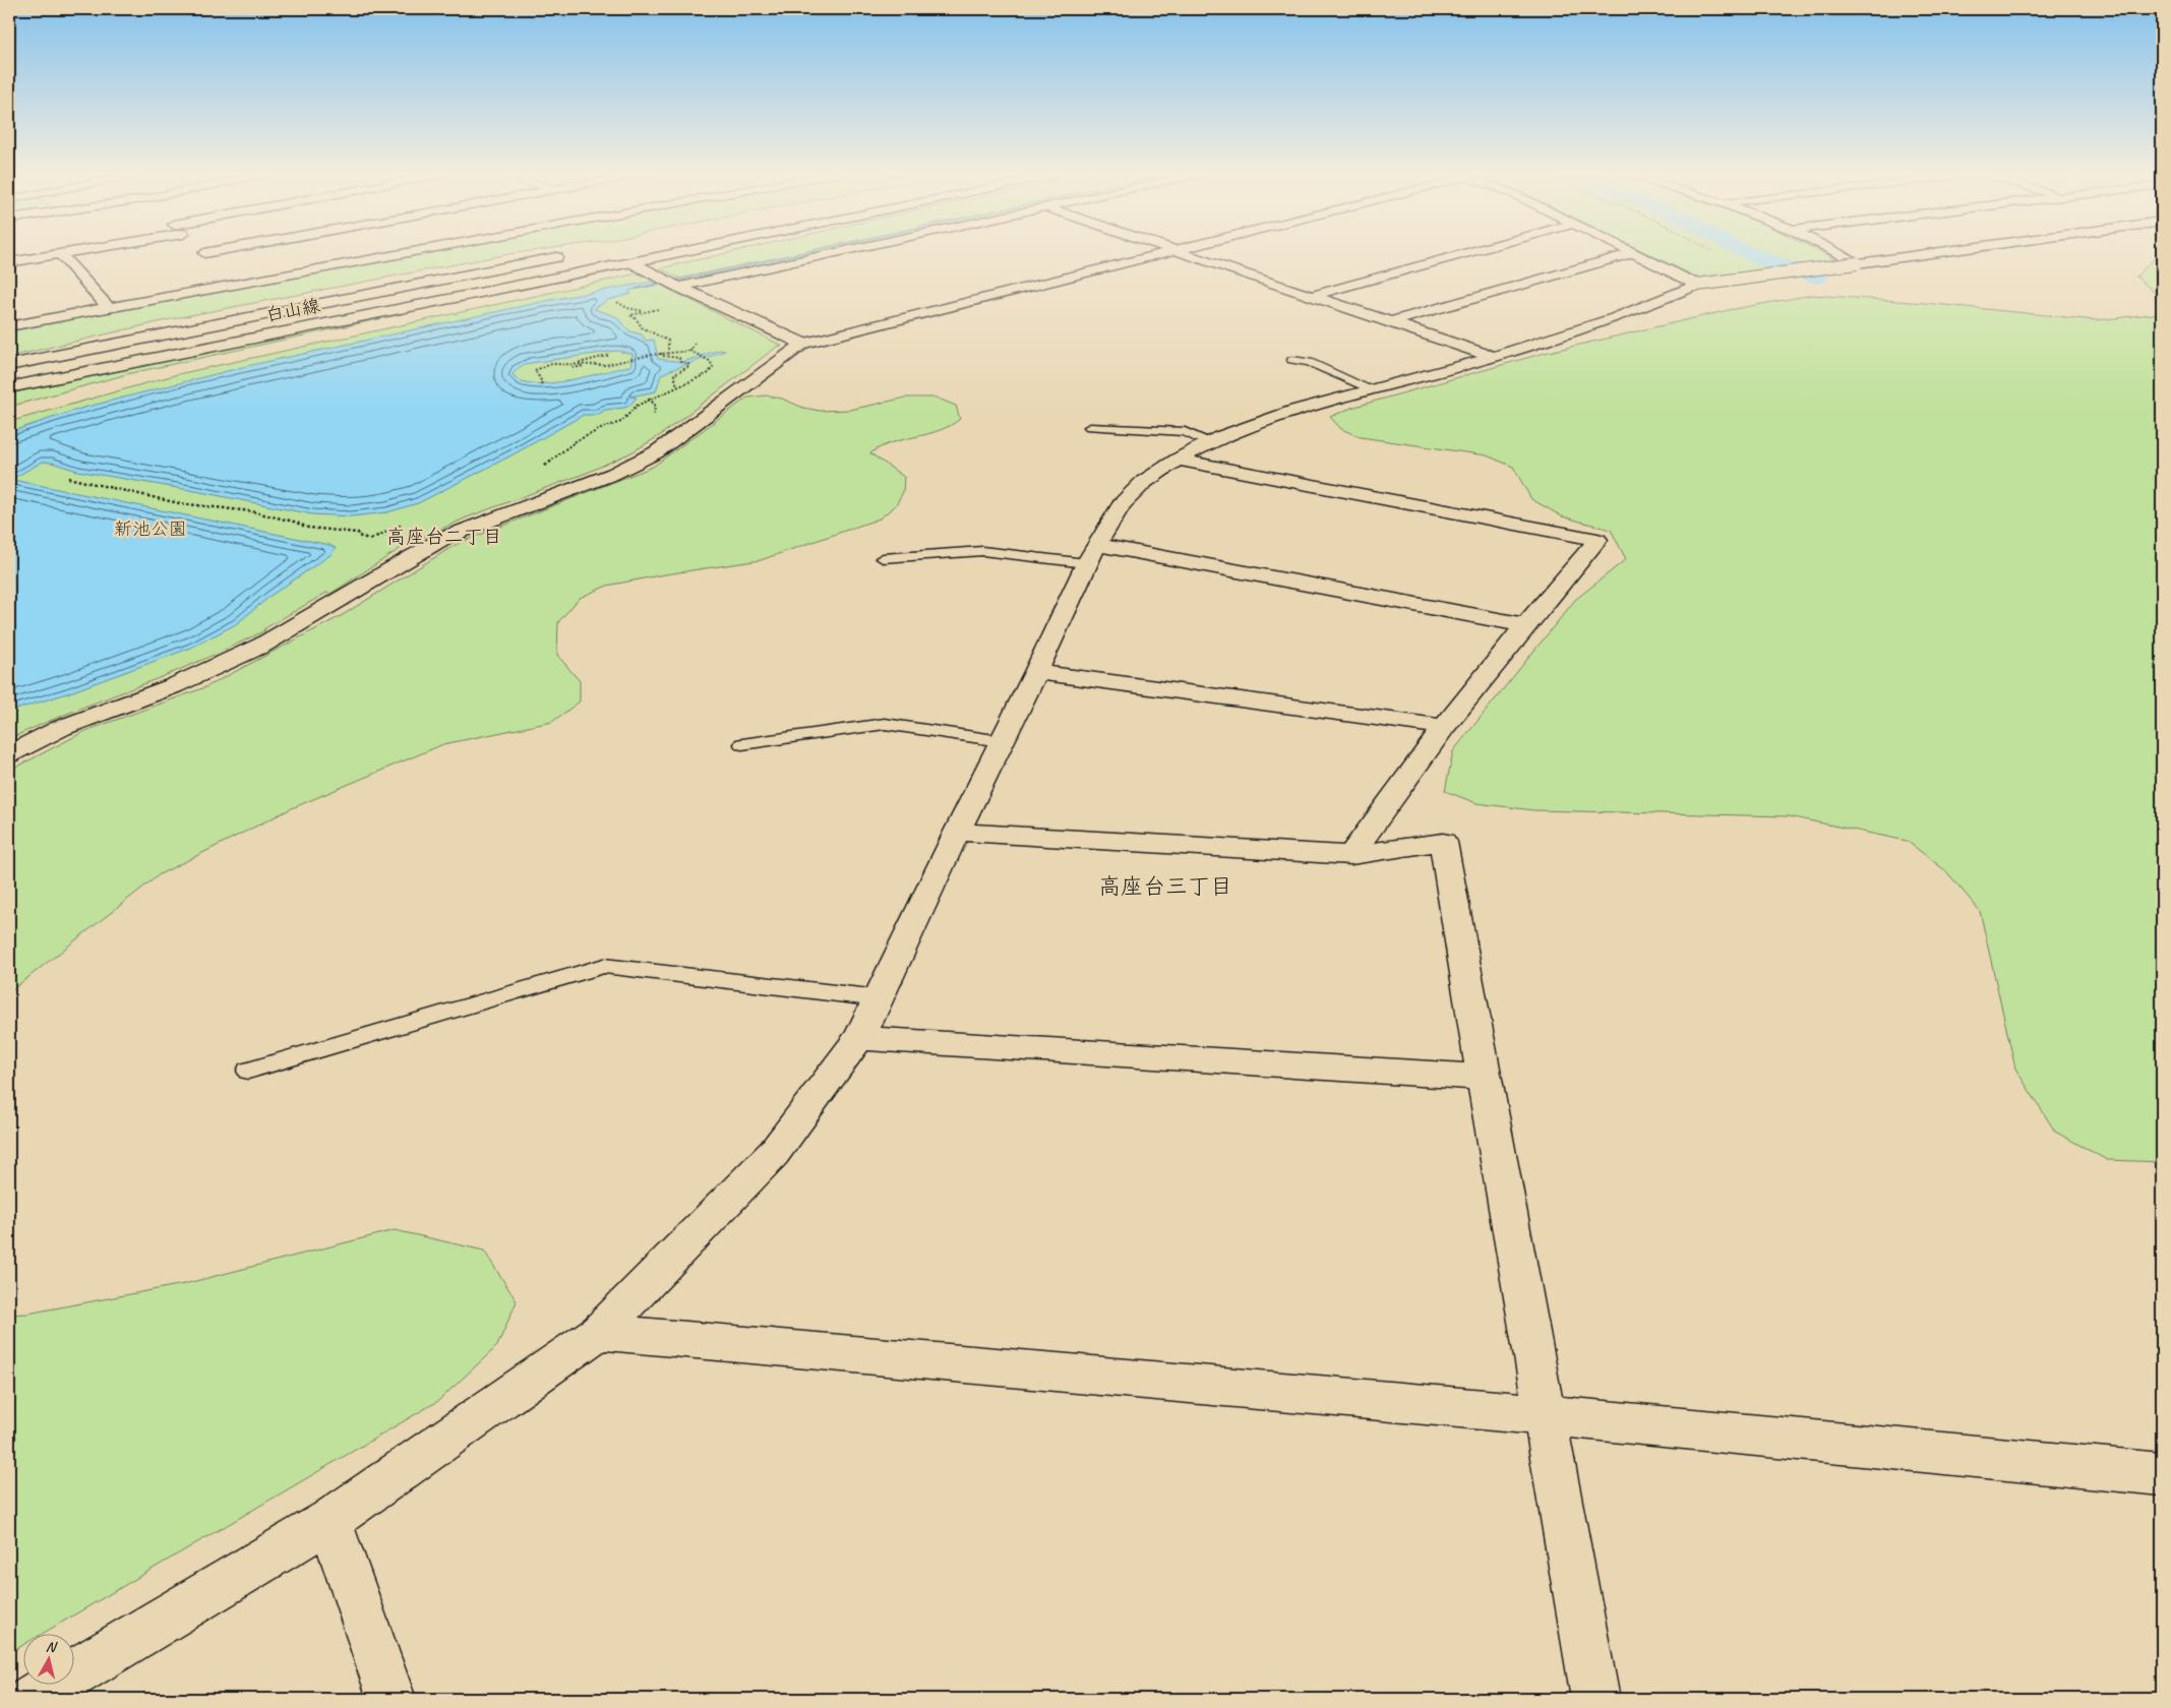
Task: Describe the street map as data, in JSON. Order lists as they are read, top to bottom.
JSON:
{
  "streets": {
    "street": ["白山線"]
  },
  "districts": ["高座台二丁目", "高座台三丁目"],
  "parks": ["新池公園"],
  "north": "top"
}
